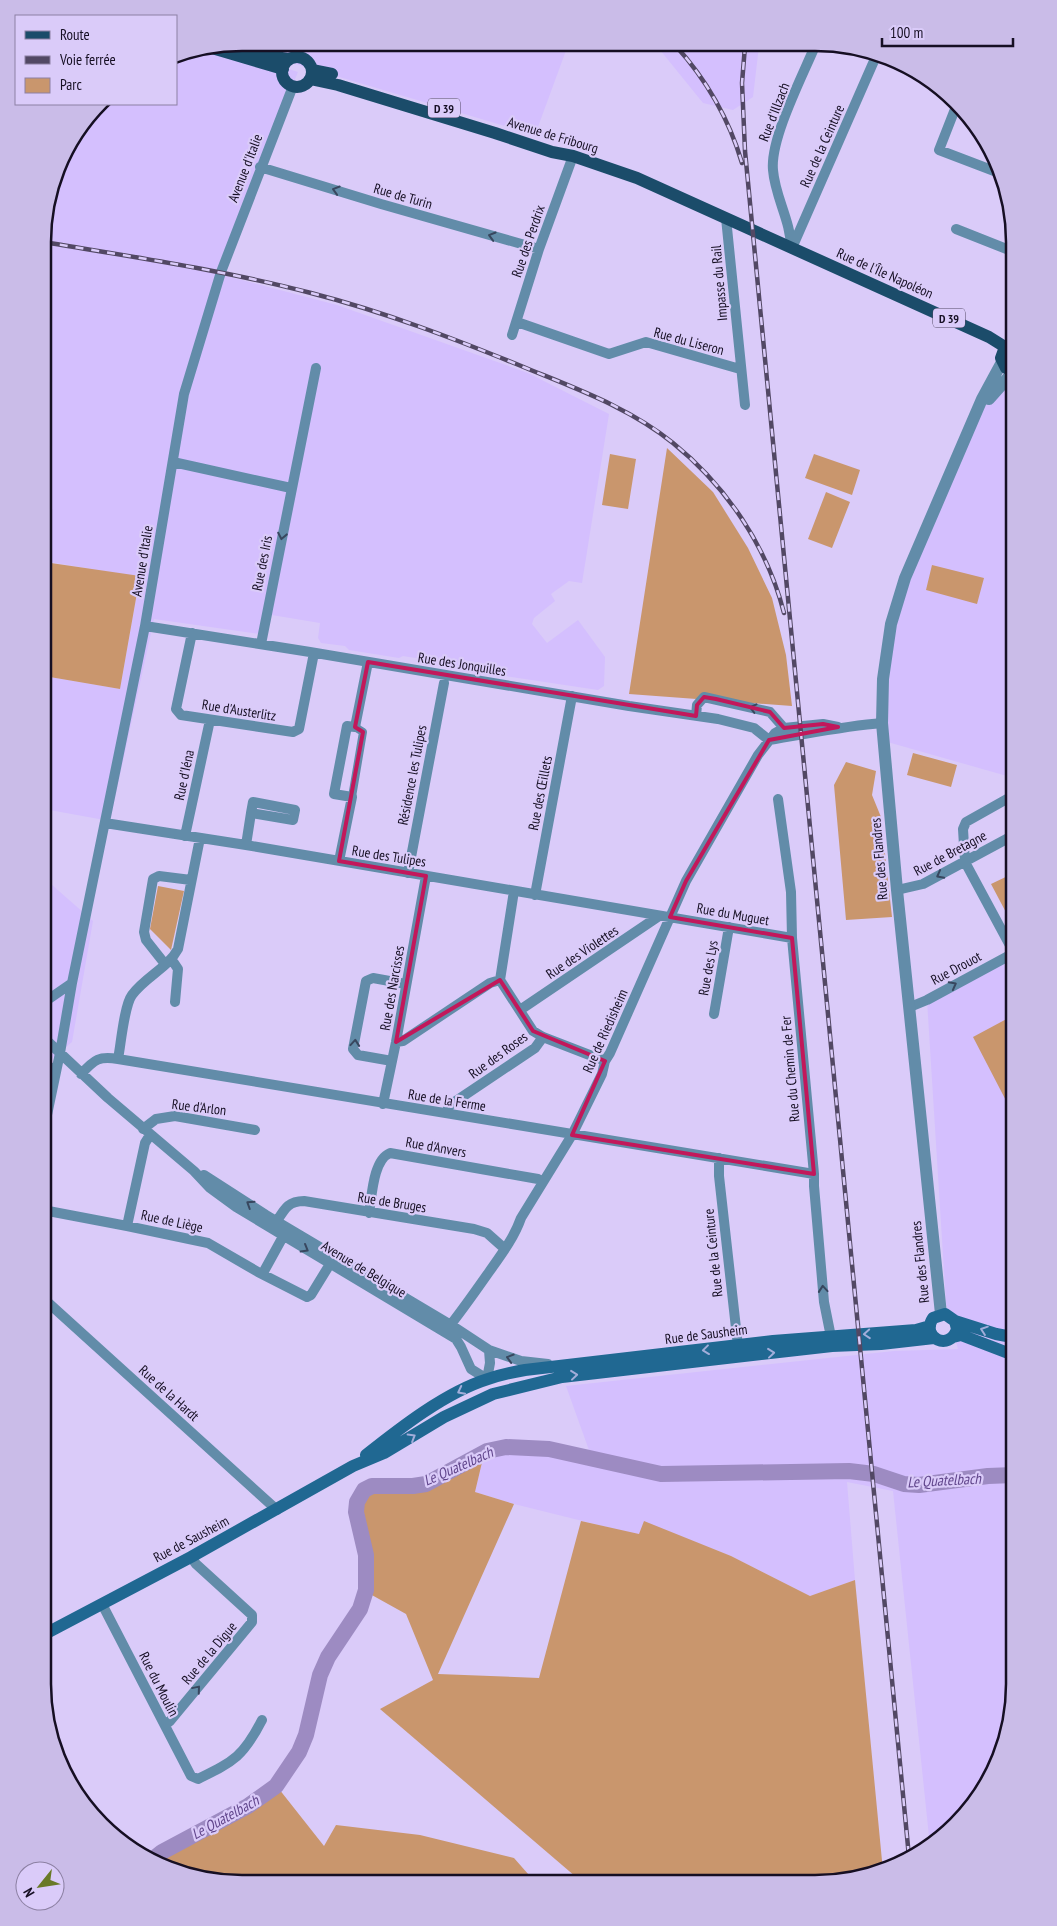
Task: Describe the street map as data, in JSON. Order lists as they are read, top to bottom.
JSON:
{
  "streets": {
    "main road": [
      "D 39",
      "Avenue de Fribourg",
      "Rue de l'Île Napoléon",
      "Rue de Sausheim"
    ],
    "street": [
      "Rue d'Illzach",
      "Rue de la Ceinture",
      "Avenue d'Italie",
      "Rue de Turin",
      "Rue des Perdrix",
      "Impasse du Rail",
      "Rue du Liseron",
      "Rue des Iris",
      "Rue des Jonquilles",
      "Rue d'Austerlitz",
      "Rue d'Iéna",
      "Résidence les Tulipes",
      "Rue des Œillets",
      "Rue de Bretagne",
      "Rue des Tulipes",
      "Rue des Flandres",
      "Rue du Muguet",
      "Rue des Violettes",
      "Rue des Lys",
      "Rue Drouot",
      "Rue des Narcisses",
      "Rue de Riedisheim",
      "Rue des Roses",
      "Rue du Chemin de Fer",
      "Rue de la Ferme",
      "Rue d'Arlon",
      "Rue d'Anvers",
      "Rue de Bruges",
      "Rue de Liège",
      "Avenue de Belgique",
      "Rue de la Hardt",
      "Rue de la Digue",
      "Rue du Moulin"
    ]
  },
  "crossings": [
    ["Rue d'Illzach", "Rue de la Ceinture"],
    ["Rue d'Illzach", "Rue de l'Île Napoléon"],
    ["Avenue de Fribourg", "Avenue d'Italie"],
    ["Avenue de Fribourg", "Rue des Perdrix"],
    ["Avenue de Fribourg", "Rue de l'Île Napoléon"],
    ["Avenue de Fribourg", "Impasse du Rail"],
    ["Rue de la Ceinture", "Rue de l'Île Napoléon"],
    ["Rue de la Ceinture", "Rue de la Ferme"],
    ["Rue de la Ceinture", "Rue de Sausheim"],
    ["Avenue d'Italie", "Rue de Turin"],
    ["Avenue d'Italie", "Rue des Jonquilles"],
    ["Avenue d'Italie", "Rue des Tulipes"],
    ["Avenue d'Italie", "Avenue de Belgique"],
    ["Rue de Turin", "Rue des Perdrix"],
    ["Rue des Perdrix", "Rue du Liseron"],
    ["Impasse du Rail", "Rue du Liseron"],
    ["Rue des Iris", "Rue des Jonquilles"],
    ["Rue des Jonquilles", "Rue d'Austerlitz"],
    ["Rue des Jonquilles", "Rue des Œillets"],
    ["Rue des Jonquilles", "Rue de Riedisheim"],
    ["Rue d'Austerlitz", "Rue d'Iéna"],
    ["Rue d'Iéna", "Rue des Tulipes"],
    ["Résidence les Tulipes", "Rue des Tulipes"],
    ["Rue des Œillets", "Rue des Tulipes"],
    ["Rue de Bretagne", "Rue des Flandres"],
    ["Rue des Tulipes", "Rue du Muguet"],
    ["Rue des Tulipes", "Rue des Violettes"],
    ["Rue des Tulipes", "Rue des Narcisses"],
    ["Rue des Tulipes", "Rue de Riedisheim"],
    ["Rue des Flandres", "Rue Drouot"],
    ["Rue des Flandres", "Rue de Sausheim"],
    ["Rue du Muguet", "Rue des Violettes"],
    ["Rue du Muguet", "Rue des Lys"],
    ["Rue du Muguet", "Rue de Riedisheim"],
    ["Rue du Muguet", "Rue du Chemin de Fer"],
    ["Rue des Violettes", "Rue de Riedisheim"],
    ["Rue des Narcisses", "Rue de la Ferme"],
    ["Rue de Riedisheim", "Rue de la Ferme"],
    ["Rue de Riedisheim", "Rue d'Anvers"],
    ["Rue de Riedisheim", "Rue de Bruges"],
    ["Rue de Riedisheim", "Avenue de Belgique"],
    ["Rue des Roses", "Rue de la Ferme"],
    ["Rue du Chemin de Fer", "Rue de la Ferme"],
    ["Rue du Chemin de Fer", "Rue de Sausheim"],
    ["Rue de la Ferme", "Avenue de Belgique"],
    ["Rue d'Arlon", "Rue de Liège"],
    ["Rue d'Arlon", "Avenue de Belgique"],
    ["Rue d'Anvers", "Rue de Bruges"],
    ["Rue de Bruges", "Avenue de Belgique"],
    ["Rue de Liège", "Avenue de Belgique"],
    ["Avenue de Belgique", "Rue de Sausheim"],
    ["Rue de Sausheim", "Rue de la Hardt"],
    ["Rue de Sausheim", "Rue de la Digue"],
    ["Rue de Sausheim", "Rue du Moulin"],
    ["Rue de la Digue", "Rue du Moulin"]
  ],
  "one_way": [
    "Rue de Turin",
    "Rue des Iris",
    "Rue de Bretagne",
    "Rue Drouot"
  ],
  "water": ["Le Quatelbach"],
  "legend": ["Route", "Voie ferrée", "Parc"],
  "scale_bar": "100 m",
  "north": "bottom left"
}
